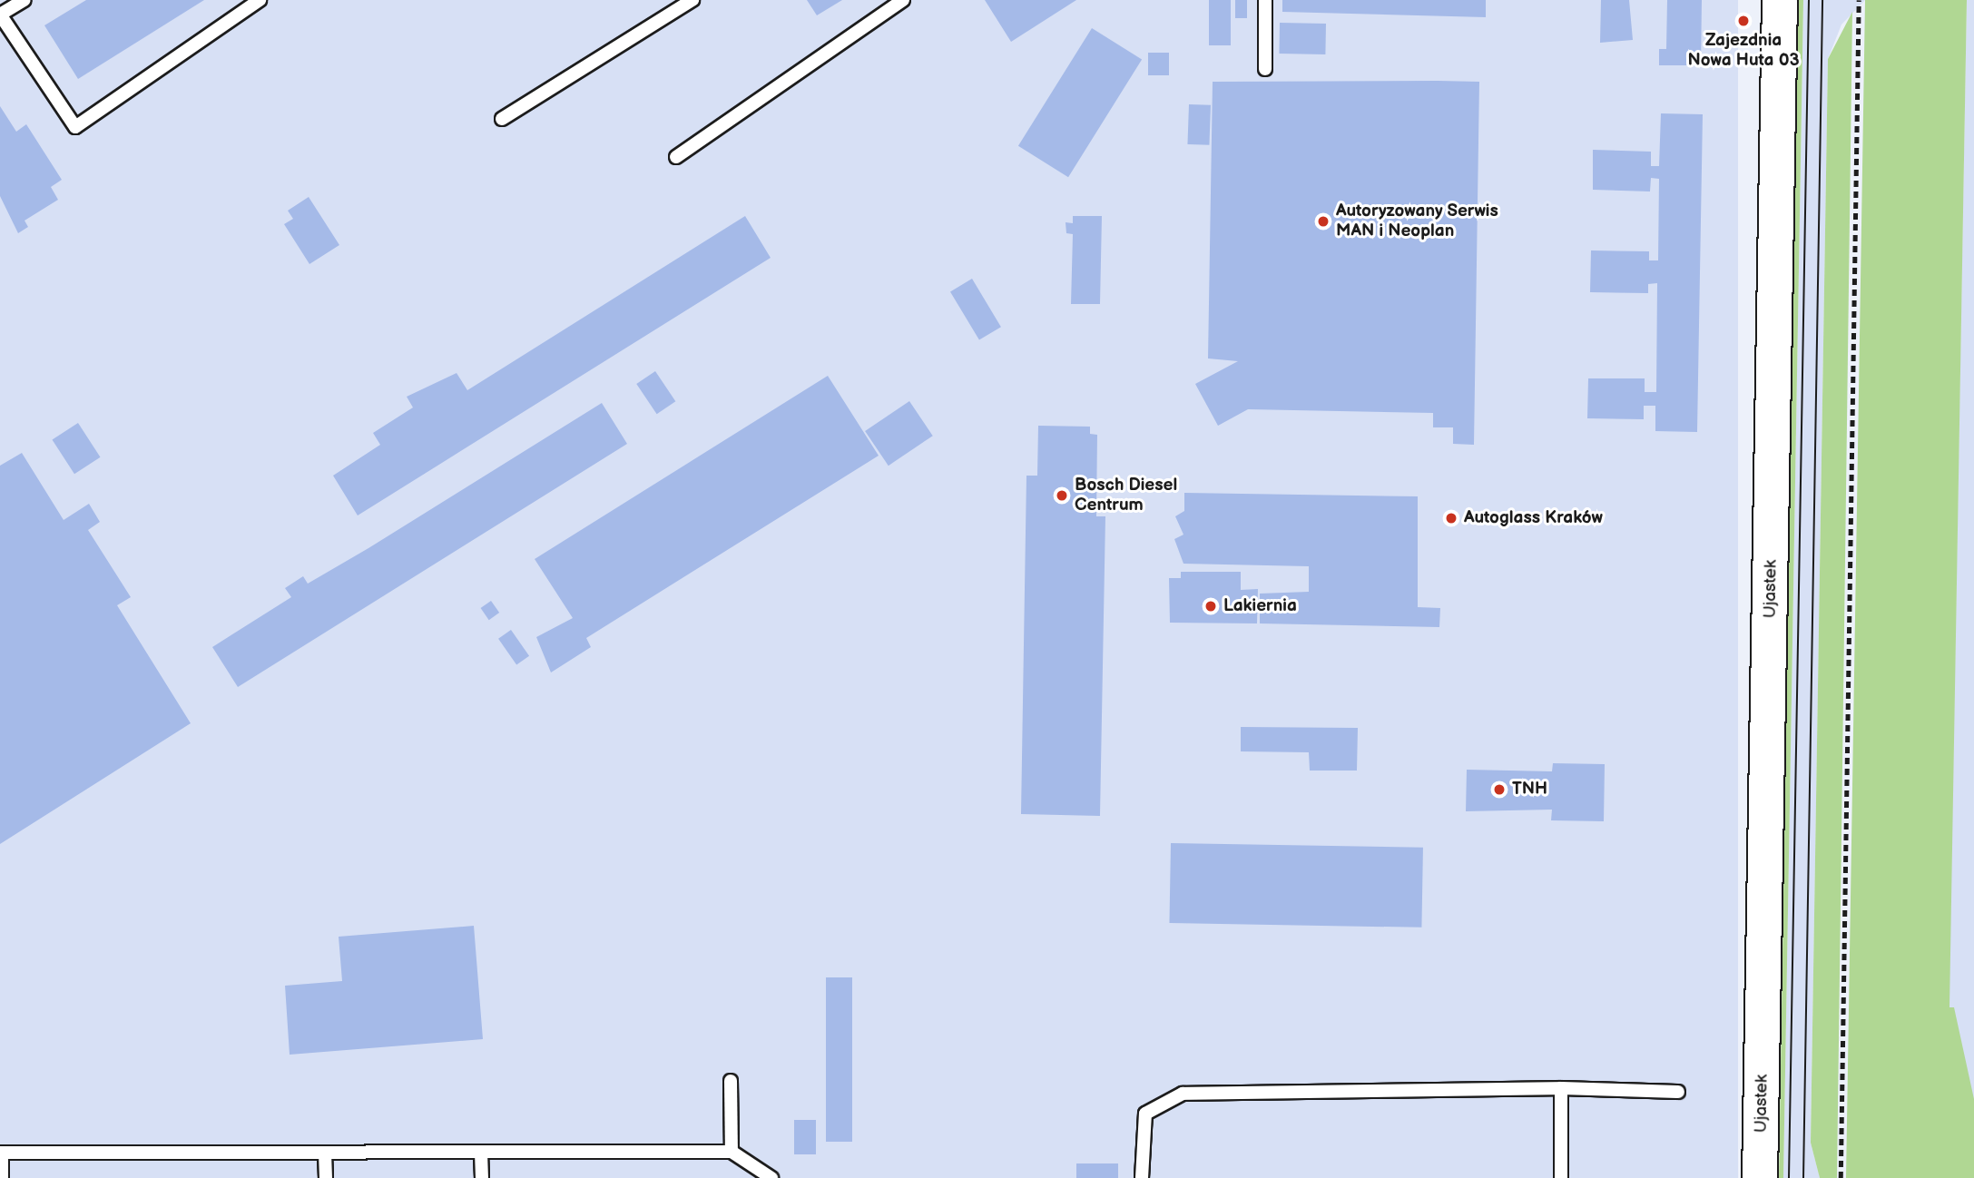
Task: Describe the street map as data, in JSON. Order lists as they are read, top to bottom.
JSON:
{
  "streets": {
    "street": ["Ujastek"]
  },
  "places": [
    "Zajezdnia Nowa Huta 03",
    "Autoryzowany Serwis MAN i Neoplan",
    "Bosch Diesel Centrum",
    "Autoglass Kraków",
    "Lakiernia",
    "TNH"
  ]
}
